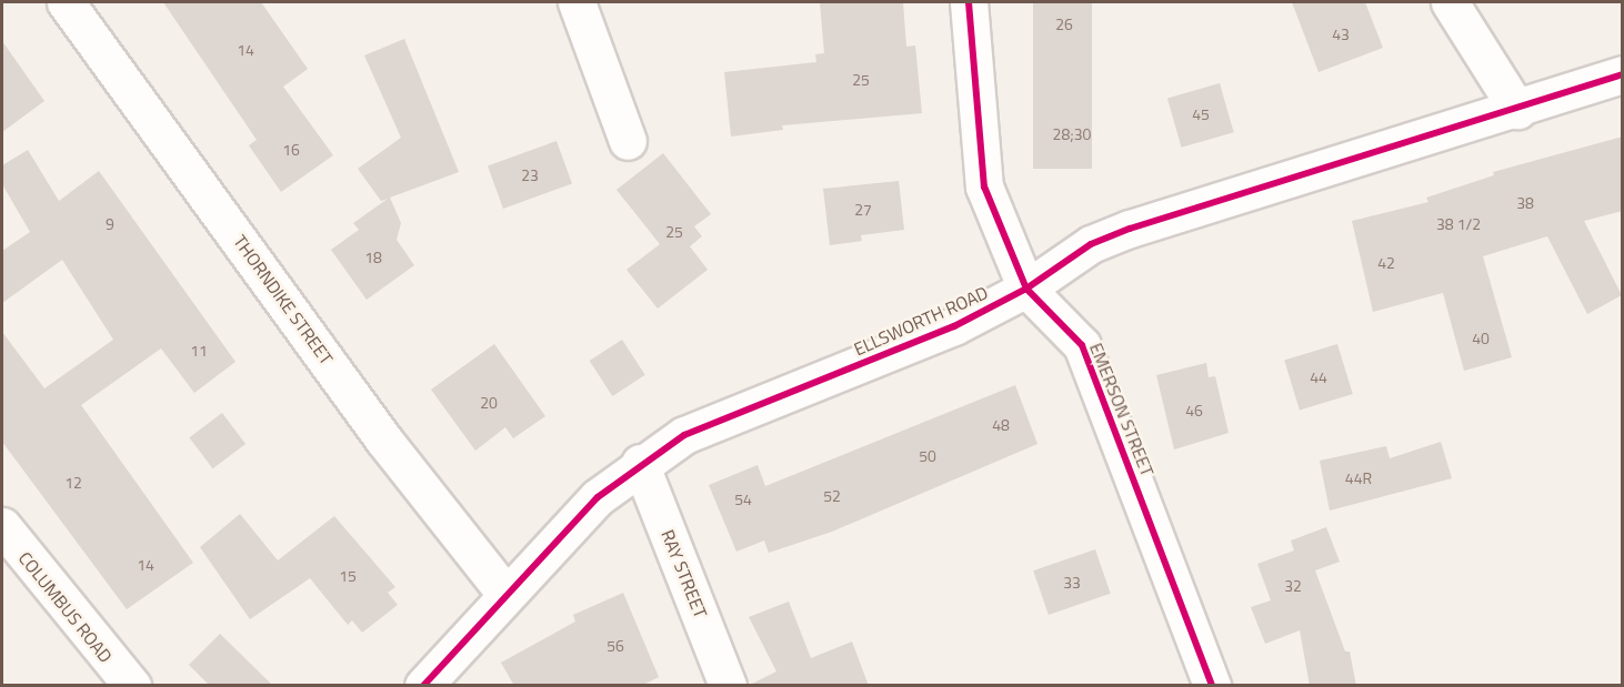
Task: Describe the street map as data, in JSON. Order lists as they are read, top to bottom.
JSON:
{
  "streets": {
    "street": [
      "THORNDIKE STREET",
      "ELLSWORTH ROAD",
      "EMERSON STREET",
      "RAY STREET",
      "COLUMBUS ROAD"
    ]
  },
  "crossings": [
    ["THORNDIKE STREET", "ELLSWORTH ROAD"],
    ["ELLSWORTH ROAD", "EMERSON STREET"],
    ["ELLSWORTH ROAD", "RAY STREET"]
  ],
  "house_numbers": [
    "26",
    "43",
    "14",
    "25",
    "45",
    "28;30",
    "16",
    "23",
    "38",
    "27",
    "9",
    "38 1/2",
    "25",
    "18",
    "42",
    "40",
    "11",
    "44",
    "20",
    "46",
    "48",
    "50",
    "44R",
    "12",
    "52",
    "54",
    "14",
    "15",
    "33",
    "32",
    "56"
  ]
}
